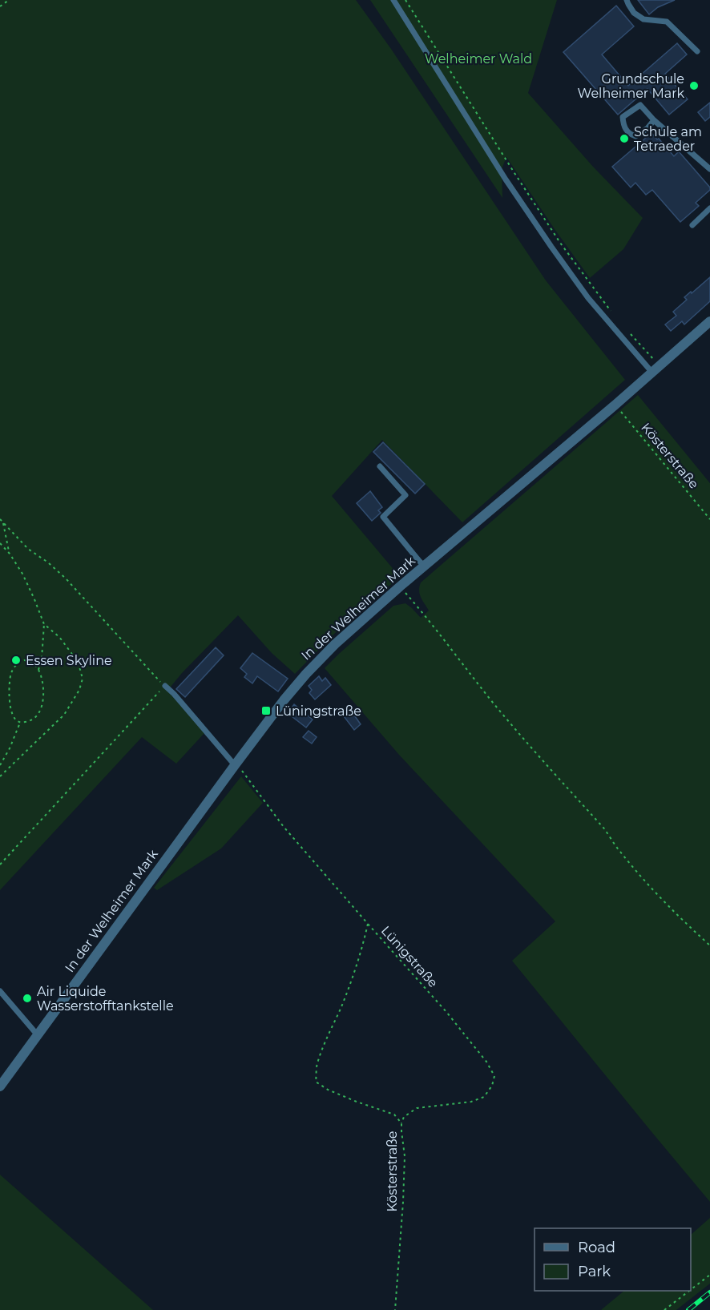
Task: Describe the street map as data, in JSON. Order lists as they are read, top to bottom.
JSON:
{
  "streets": {
    "street": ["In der Welheimer Mark"],
    "path": ["Kösterstraße", "Lünigstraße"]
  },
  "crossings": [
    ["Kösterstraße", "In der Welheimer Mark"],
    ["Kösterstraße", "Lünigstraße"],
    ["In der Welheimer Mark", "Lünigstraße"]
  ],
  "parks": ["Welheimer Wald"],
  "places": {
    "other": [
      "Grundschule Welheimer Mark",
      "Schule am Tetraeder",
      "Essen Skyline",
      "Air Liquide Wasserstofftankstelle"
    ],
    "transit": ["Lüningstraße"]
  },
  "legend": ["Road", "Park"]
}
